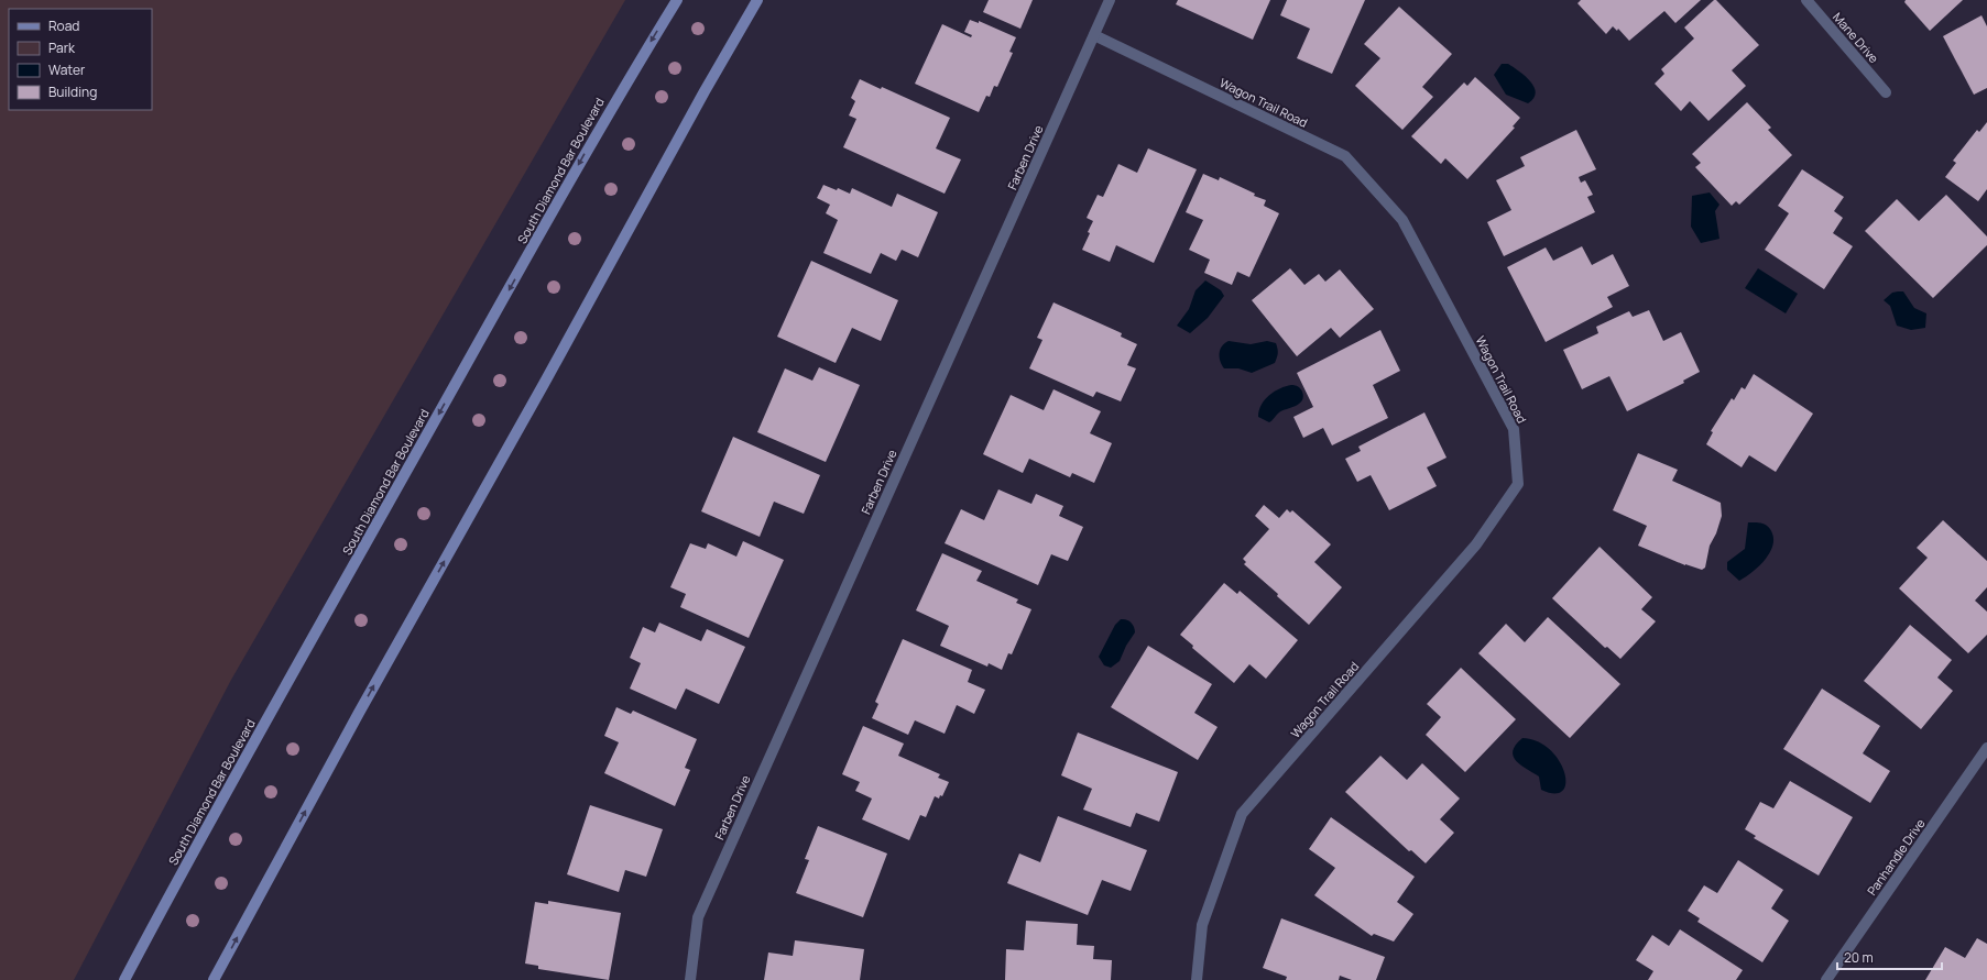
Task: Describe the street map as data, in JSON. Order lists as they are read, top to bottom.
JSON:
{
  "streets": {
    "main road": ["South Diamond Bar Boulevard"],
    "street": [
      "Mane Drive",
      "Wagon Trail Road",
      "Farben Drive",
      "Panhandle Drive"
    ]
  },
  "crossings": [
    ["Wagon Trail Road", "Farben Drive"]
  ],
  "legend": [
    "Road",
    "Park",
    "Water",
    "Building"
  ],
  "scale_bar": "20 m"
}
